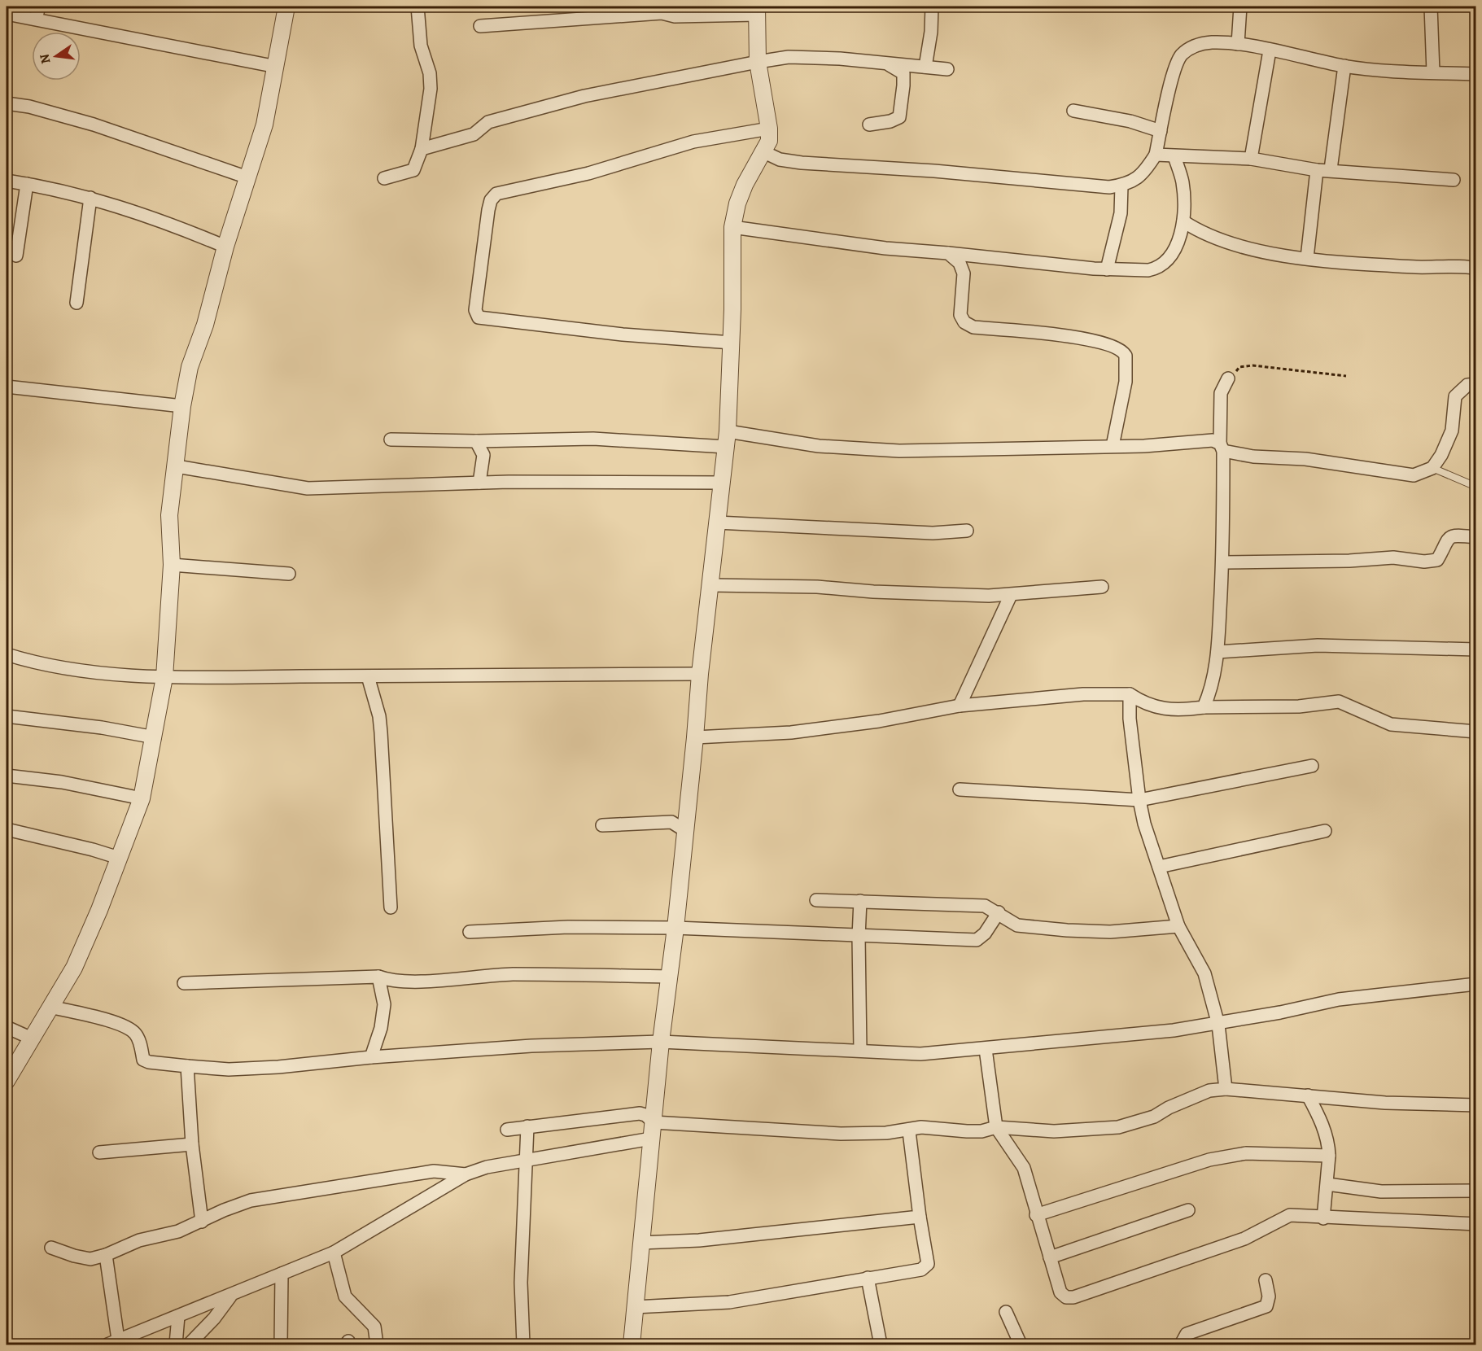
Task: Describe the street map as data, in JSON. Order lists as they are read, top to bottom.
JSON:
{
  "north": "left"
}
